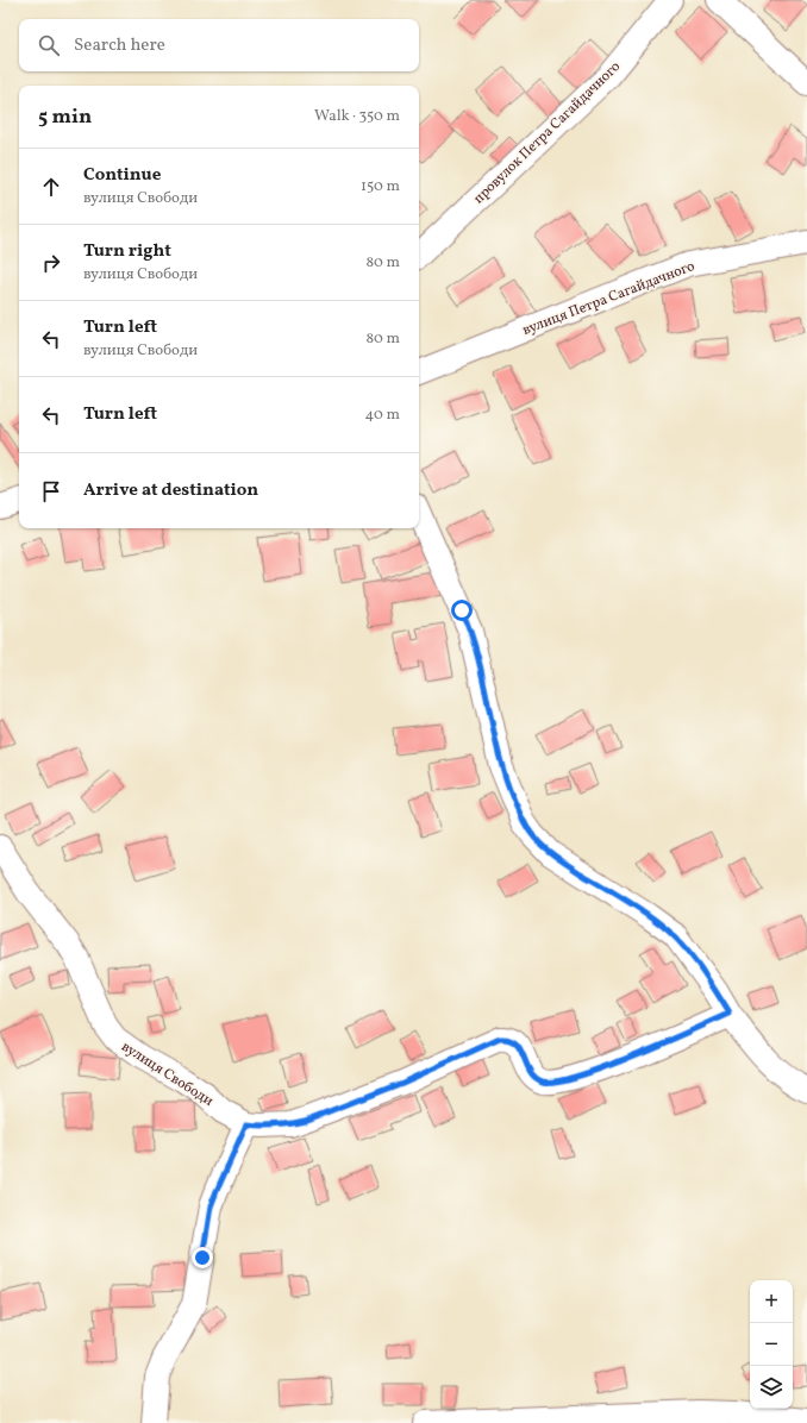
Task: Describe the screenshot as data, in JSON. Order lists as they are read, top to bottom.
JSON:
{
  "streets": {
    "street": ["провулок Петра Сагайдачного", "вулиця Петра Сагайдачного", "вулиця Свободи"]
  },
  "page": {
    "search": "Search here",
    "heading": ["5 min", "Walk · 350 m"],
    "list": [
      ["Continue", "вулиця Свободи", "150 m"],
      ["Turn right", "вулиця Свободи", "80 m"],
      ["Turn left", "вулиця Свободи", "80 m"],
      ["Turn left", "40 m"],
      "Arrive at destination"
    ],
    "map_buttons": ["+", "−"]
  }
}
